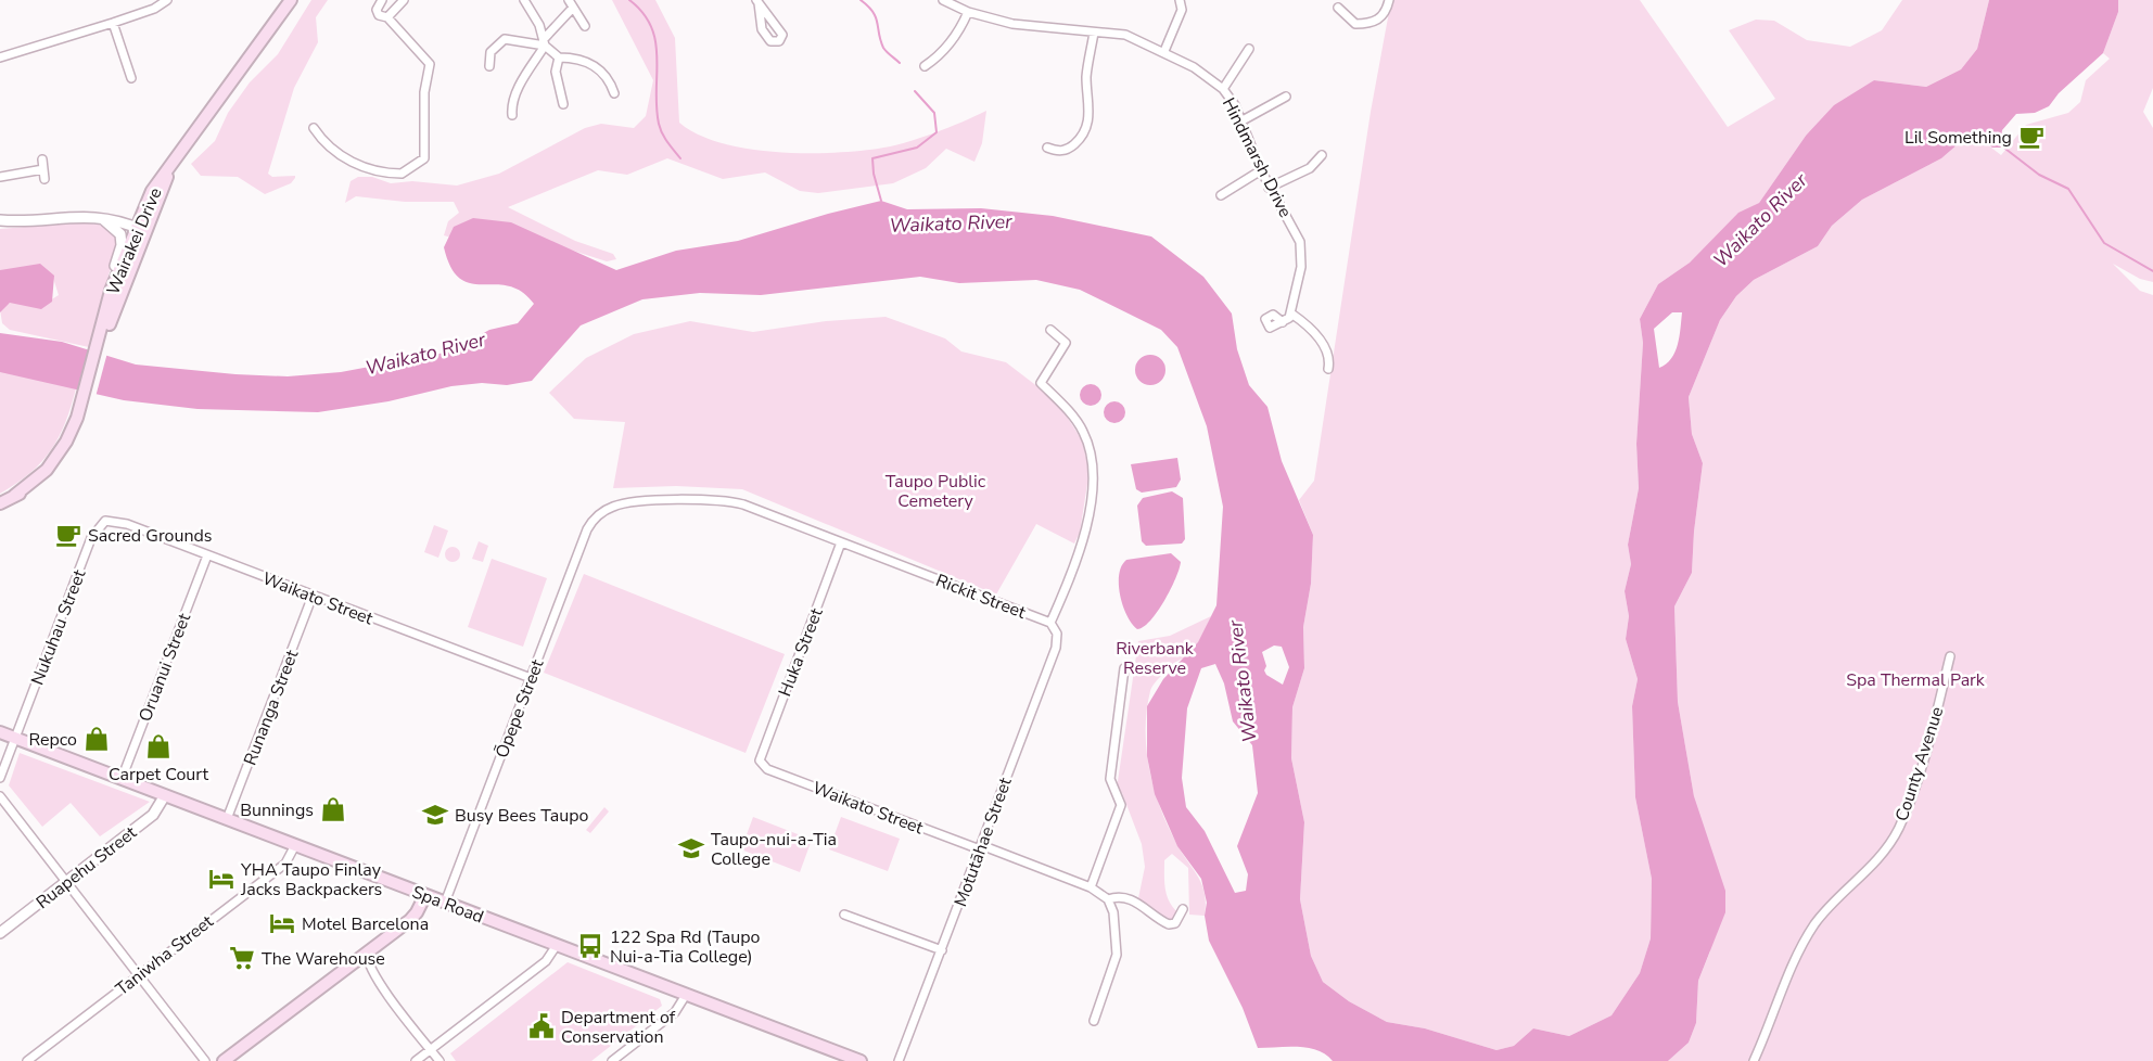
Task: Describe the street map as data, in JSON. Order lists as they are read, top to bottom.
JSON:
{
  "streets": {
    "main road": ["Wairakei Drive", "Spa Road"],
    "street": [
      "Hindmarsh Drive",
      "Rickit Street",
      "Waikato Street",
      "Nukuhau Street",
      "Huka Street",
      "Oruanui Street",
      "Runanga Street",
      "Ōpepe Street",
      "County Avenue",
      "Motutāhae Street",
      "Ruapehu Street",
      "Taniwha Street"
    ]
  },
  "crossings": [
    ["Rickit Street", "Huka Street"],
    ["Rickit Street", "Ōpepe Street"],
    ["Rickit Street", "Motutāhae Street"],
    ["Waikato Street", "Nukuhau Street"],
    ["Waikato Street", "Huka Street"],
    ["Waikato Street", "Oruanui Street"],
    ["Waikato Street", "Runanga Street"],
    ["Waikato Street", "Ōpepe Street"],
    ["Waikato Street", "Motutāhae Street"],
    ["Nukuhau Street", "Spa Road"],
    ["Oruanui Street", "Spa Road"],
    ["Runanga Street", "Spa Road"],
    ["Ōpepe Street", "Spa Road"],
    ["Ruapehu Street", "Spa Road"],
    ["Spa Road", "Taniwha Street"]
  ],
  "water": ["Waikato River"],
  "parks": ["Taupo Public Cemetery", "Riverbank Reserve", "Spa Thermal Park"],
  "places": {
    "cafe": ["Lil Something", "Sacred Grounds"],
    "shop": ["Repco", "Carpet Court", "Bunnings"],
    "school or university": ["Busy Bees Taupo", "Taupo-nui-a-Tia College"],
    "hotel": ["YHA Taupo Finlay Jacks Backpackers", "Motel Barcelona"],
    "bus stop": ["122 Spa Rd (Taupo Nui-a-Tia College)"],
    "supermarket": ["The Warehouse"],
    "public building": ["Department of Conservation"]
  }
}
